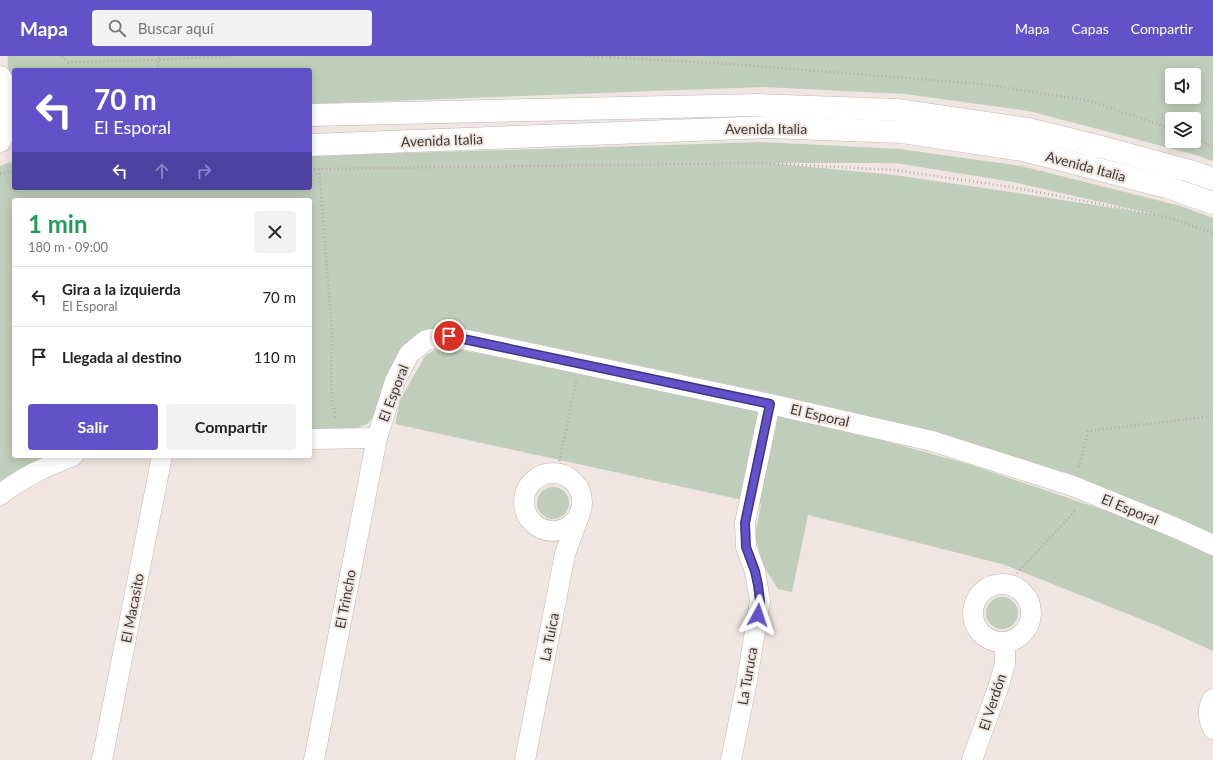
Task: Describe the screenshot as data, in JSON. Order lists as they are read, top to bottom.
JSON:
{
  "streets": {
    "main road": ["Avenida Italia"],
    "street": [
      "El Esporal",
      "El Trincho",
      "El Macasito",
      "La Tuica",
      "La Turuca",
      "El Verdón"
    ]
  },
  "crossings": [
    ["El Esporal", "El Trincho"],
    ["El Esporal", "La Turuca"]
  ],
  "page": {
    "header": "Mapa",
    "search": "Buscar aquí",
    "nav": ["Mapa", "Capas", "Compartir"],
    "turn": ["70 m", "El Esporal"],
    "heading": ["1 min", "180 m · 09:00"],
    "list": [
      {
        "name": "Gira a la izquierda",
        "note": "El Esporal",
        "value": "70 m"
      },
      {
        "name": "Llegada al destino",
        "value": "110 m"
      }
    ],
    "buttons": ["Salir", "Compartir"]
  }
}
